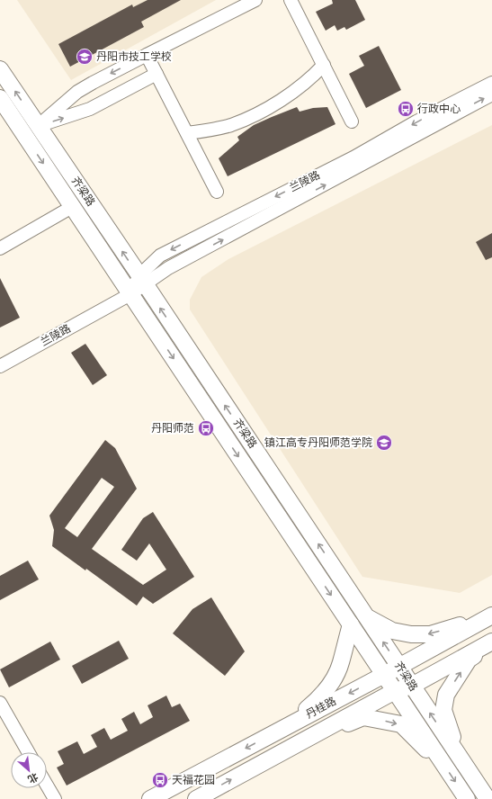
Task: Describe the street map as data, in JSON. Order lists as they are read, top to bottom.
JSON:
{
  "streets": {
    "main road": ["齐梁路", "丹桂路"],
    "street": ["兰陵路"]
  },
  "crossings": [
    ["兰陵路", "齐梁路"],
    ["齐梁路", "丹桂路"]
  ],
  "places": {
    "school or university": ["丹阳市技工学校", "镇江高专丹阳师范学院"],
    "bus stop": ["行政中心", "丹阳师范", "天福花园"]
  },
  "north": "bottom right"
}
